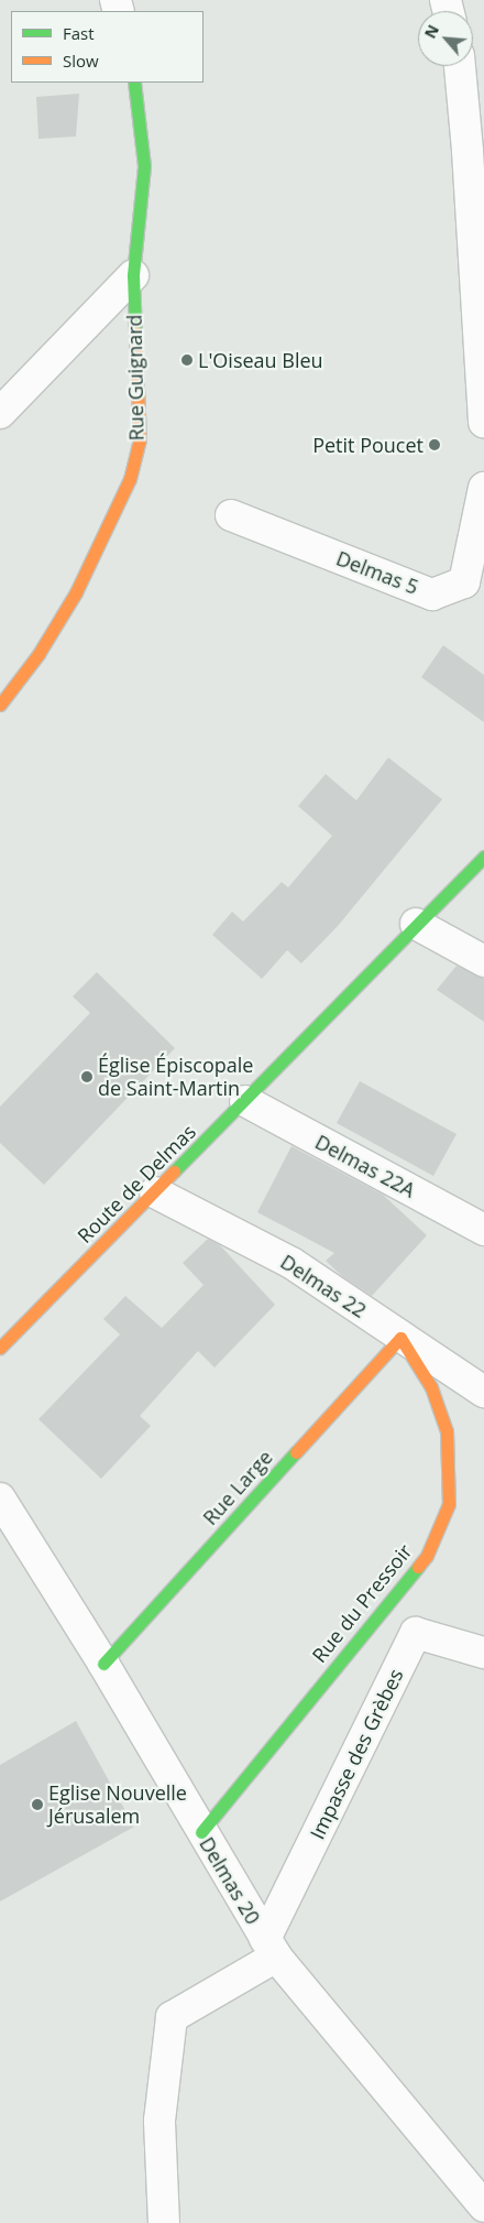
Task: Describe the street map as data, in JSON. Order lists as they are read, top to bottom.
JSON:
{
  "streets": {
    "street": [
      "Rue Guignard",
      "Delmas 5",
      "Delmas 22A",
      "Route de Delmas",
      "Delmas 22",
      "Rue Large",
      "Rue du Pressoir",
      "Impasse des Grèbes",
      "Delmas 20"
    ]
  },
  "crossings": [
    ["Delmas 22A", "Route de Delmas"],
    ["Route de Delmas", "Delmas 22"],
    ["Delmas 22", "Rue Large"],
    ["Delmas 22", "Rue du Pressoir"],
    ["Rue Large", "Rue du Pressoir"],
    ["Rue Large", "Delmas 20"],
    ["Rue du Pressoir", "Delmas 20"],
    ["Impasse des Grèbes", "Delmas 20"]
  ],
  "places": [
    "L'Oiseau Bleu",
    "Petit Poucet",
    "Église Épiscopale de Saint-Martin",
    "Eglise Nouvelle Jérusalem"
  ],
  "legend": ["Fast", "Slow"],
  "north": "top left"
}
